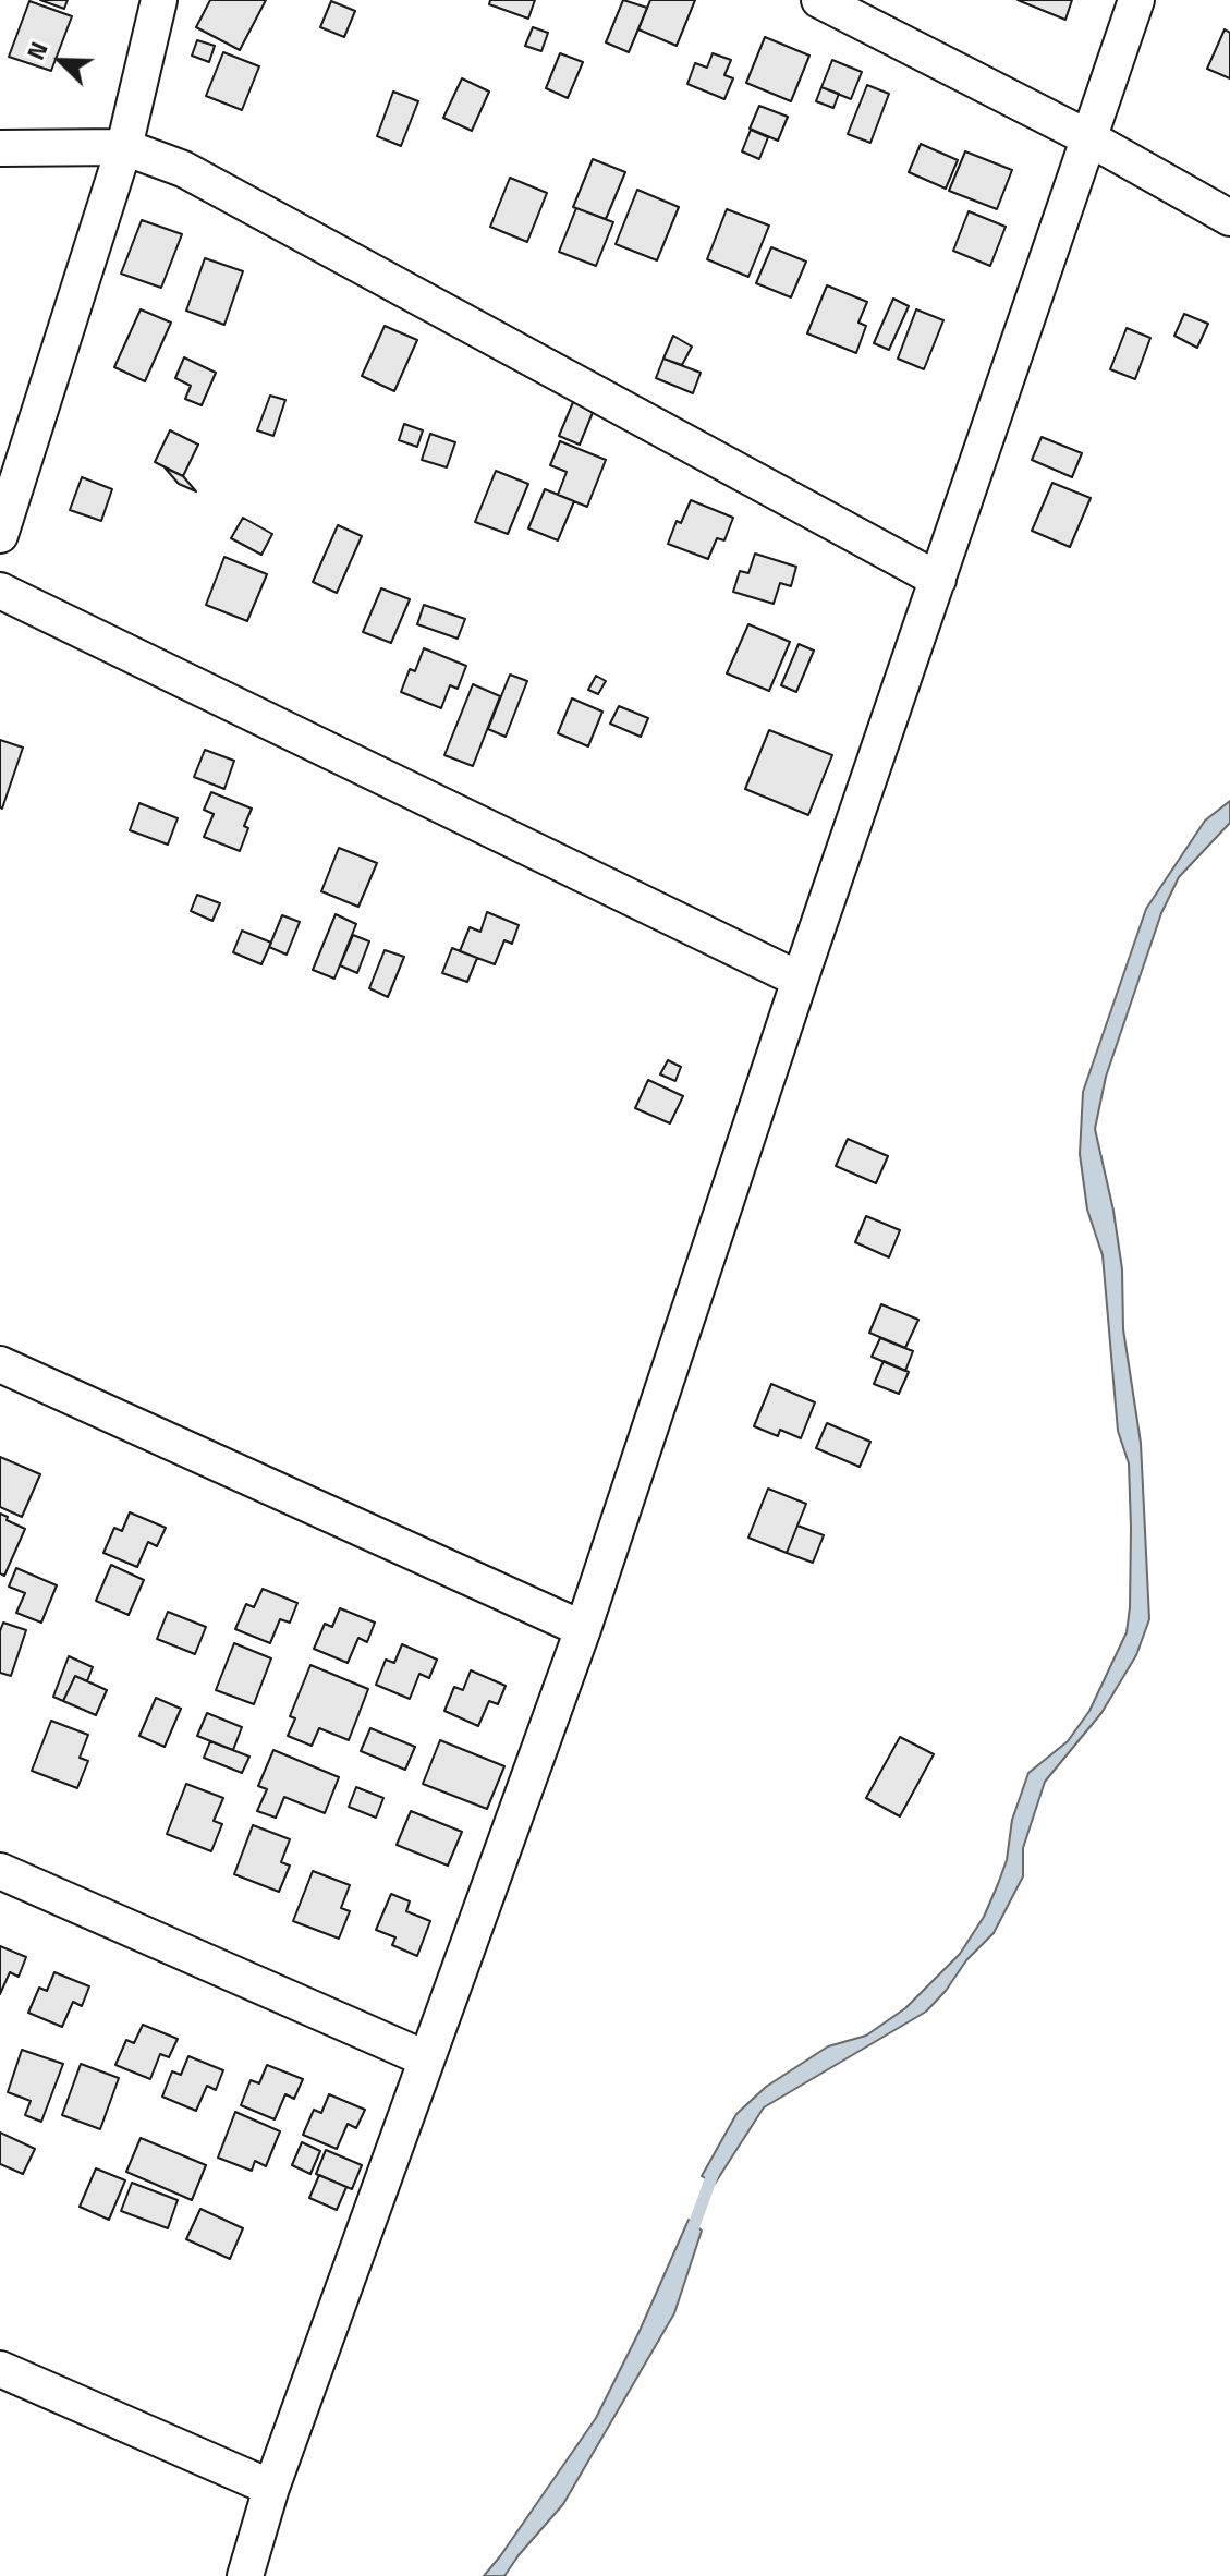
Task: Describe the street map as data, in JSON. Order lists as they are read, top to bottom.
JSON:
{
  "north": "top left"
}
